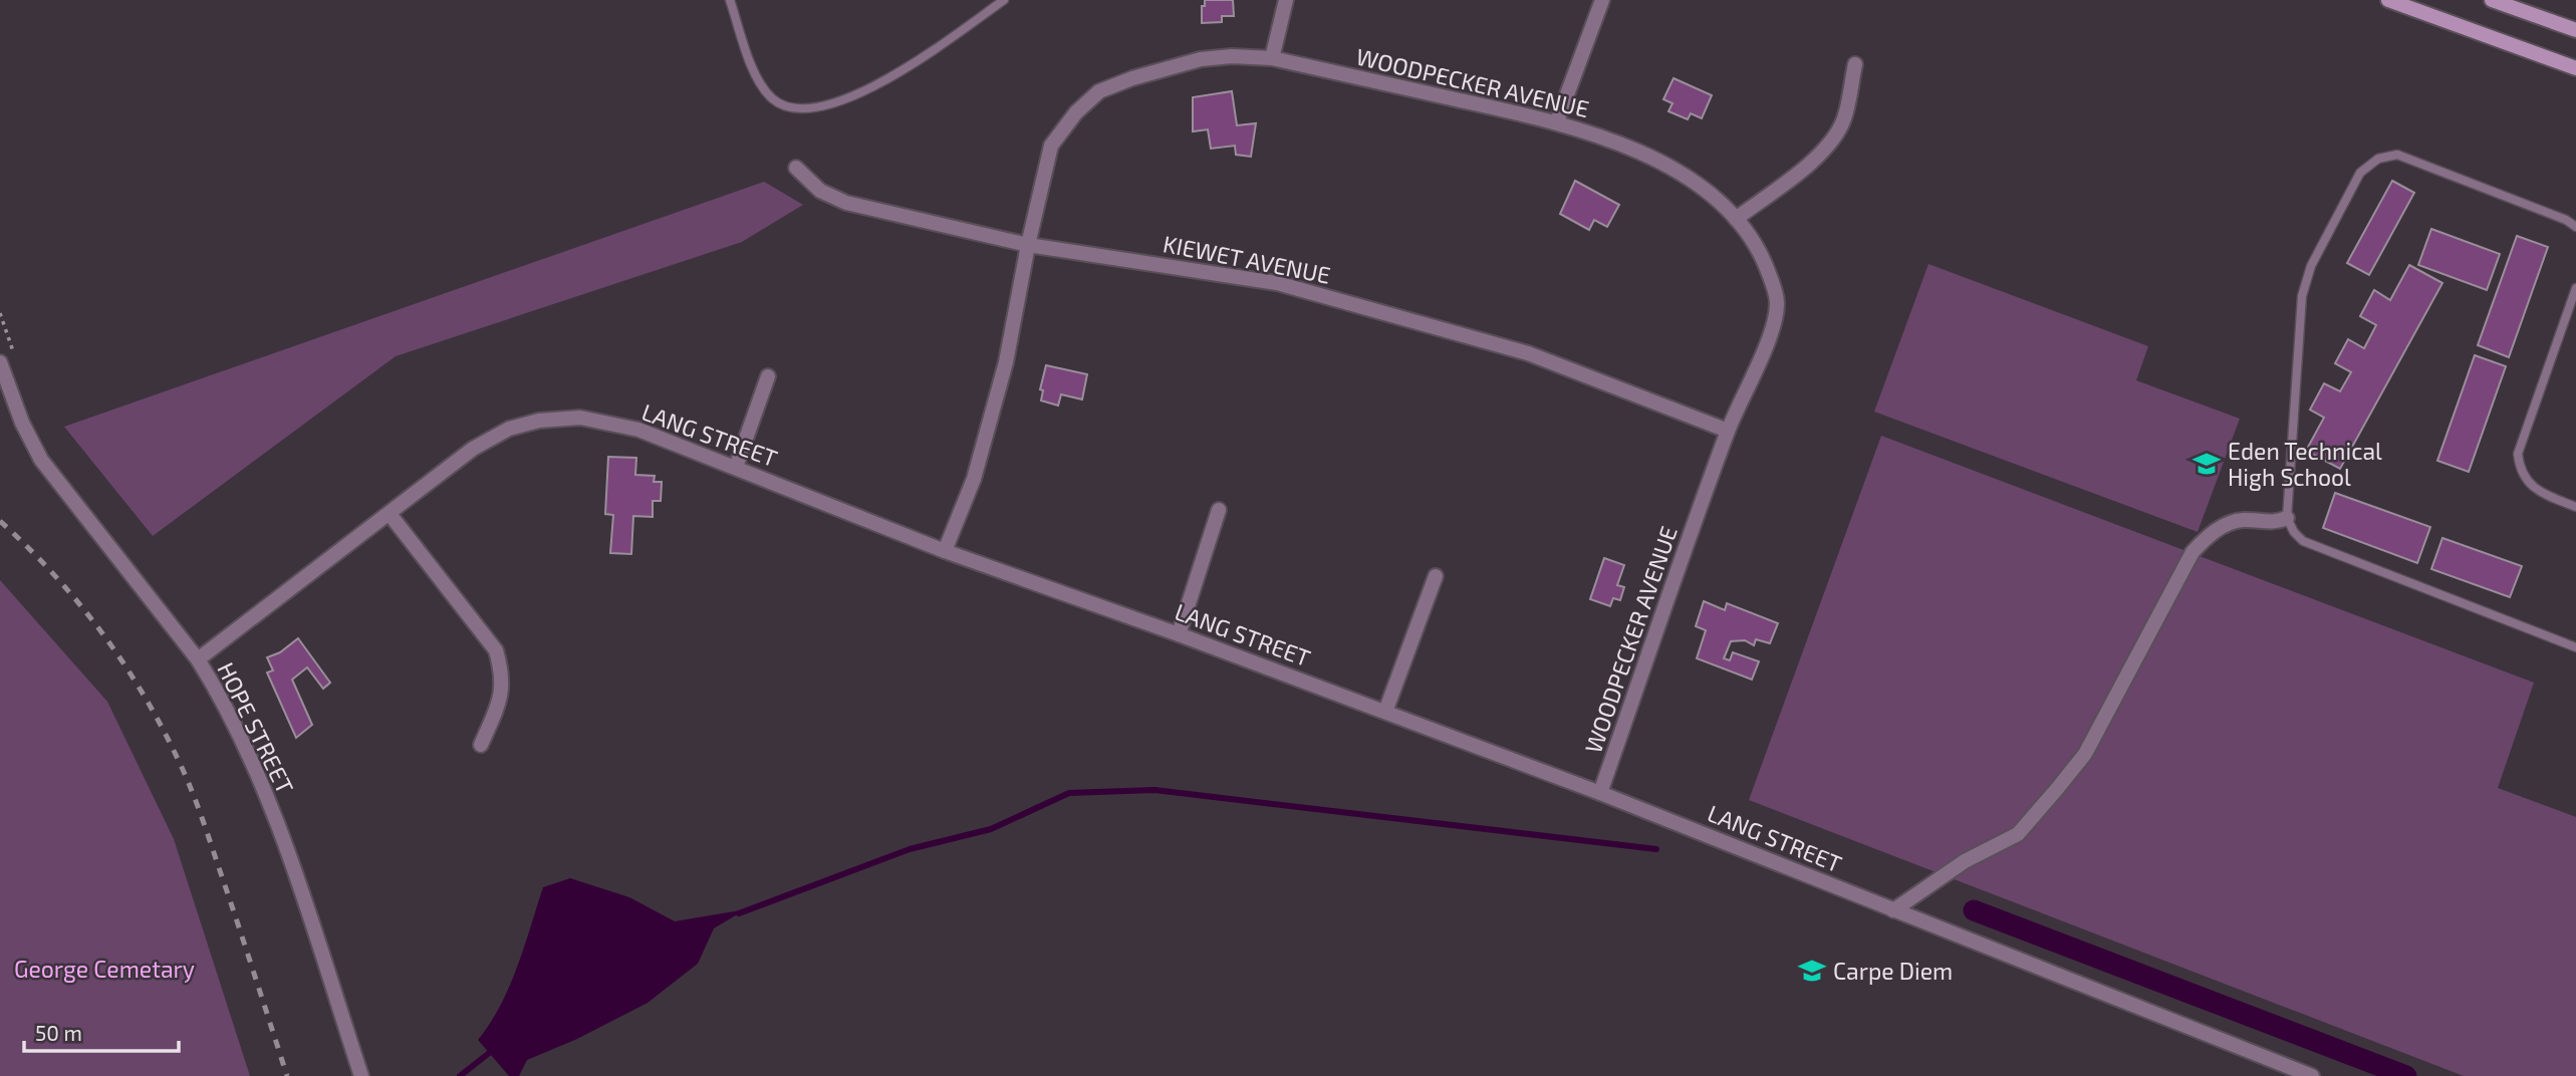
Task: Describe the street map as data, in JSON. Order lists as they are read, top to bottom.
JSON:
{
  "streets": {
    "street": [
      "WOODPECKER AVENUE",
      "KIEWET AVENUE",
      "LANG STREET",
      "HOPE STREET"
    ]
  },
  "crossings": [
    ["WOODPECKER AVENUE", "KIEWET AVENUE"],
    ["WOODPECKER AVENUE", "LANG STREET"],
    ["LANG STREET", "HOPE STREET"]
  ],
  "parks": ["George Cemetary"],
  "places": {
    "school or university": ["Eden Technical High School", "Carpe Diem"]
  },
  "scale_bar": "50 m"
}
